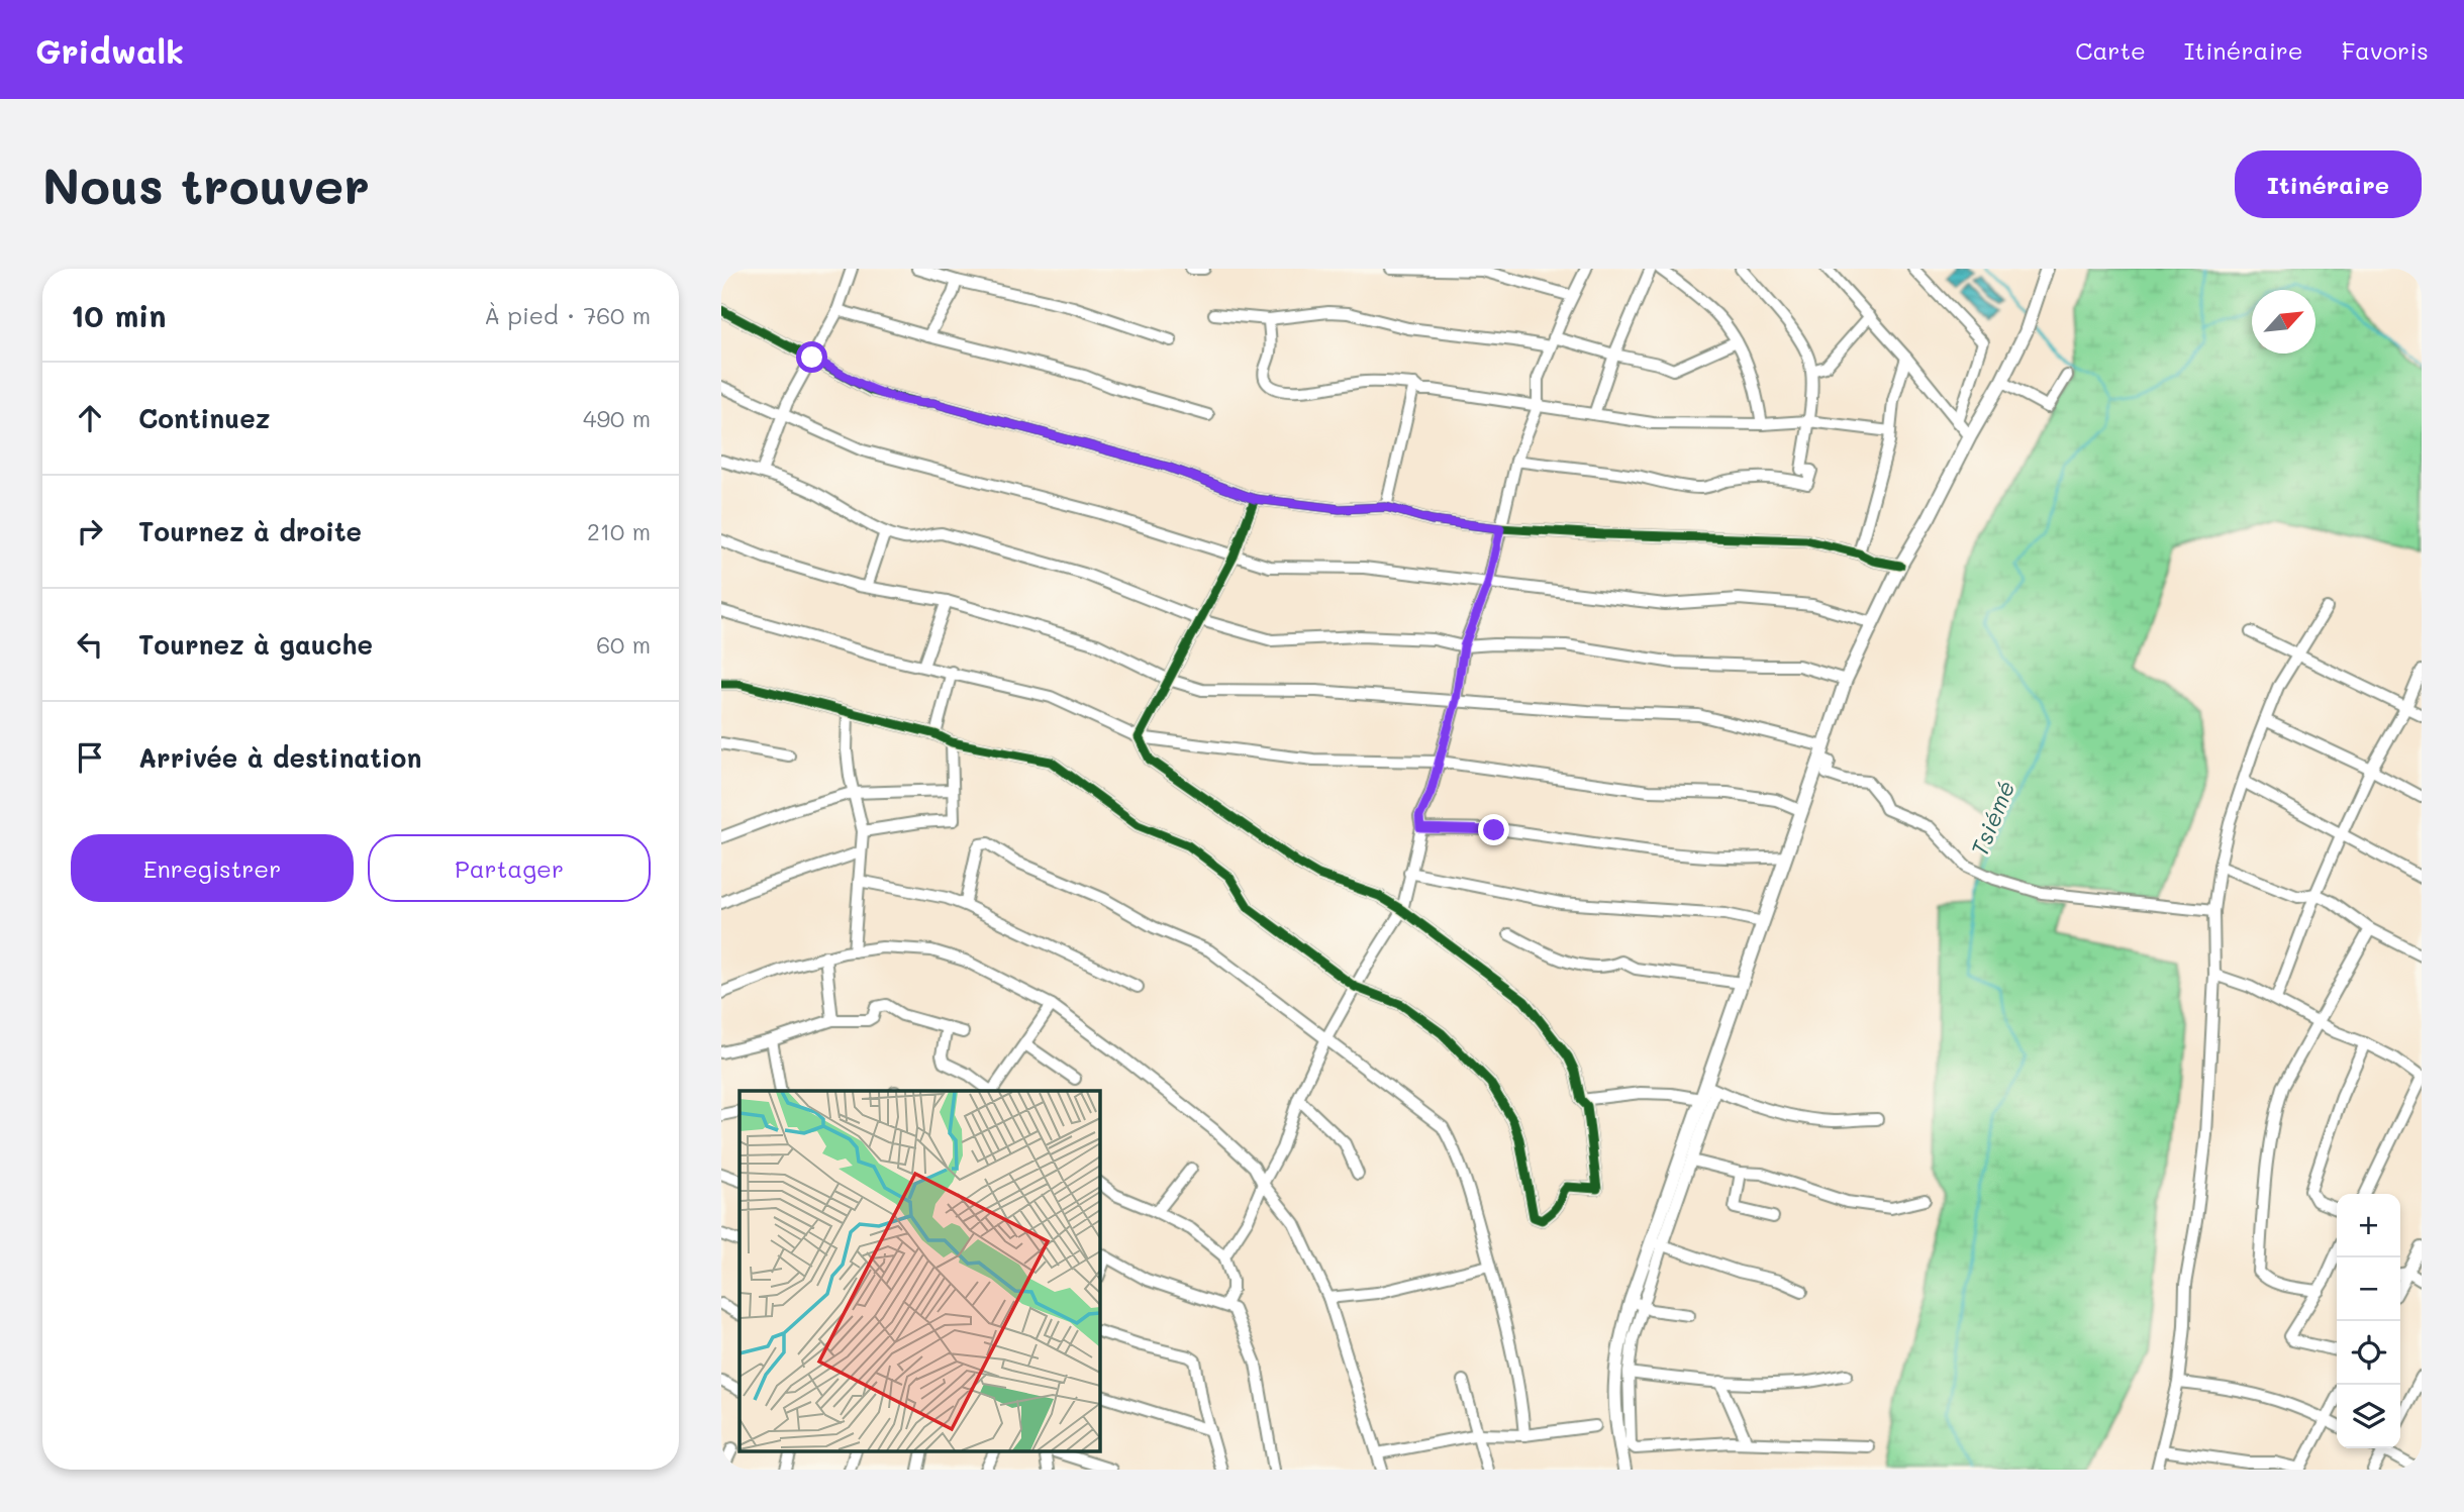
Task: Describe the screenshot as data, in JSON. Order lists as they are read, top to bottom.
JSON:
{
  "water": ["Tsiémé"],
  "north": "top right",
  "page": {
    "header": "Gridwalk",
    "nav": ["Carte", "Itinéraire", "Favoris"],
    "buttons": [
      "Itinéraire",
      ["Enregistrer", "Partager"]
    ],
    "title": "Nous trouver",
    "heading": ["10 min", "À pied · 760 m"],
    "list": [
      ["Continuez", "490 m"],
      ["Tournez à droite", "210 m"],
      ["Tournez à gauche", "60 m"],
      "Arrivée à destination"
    ],
    "map_buttons": ["+", "−"]
  }
}
